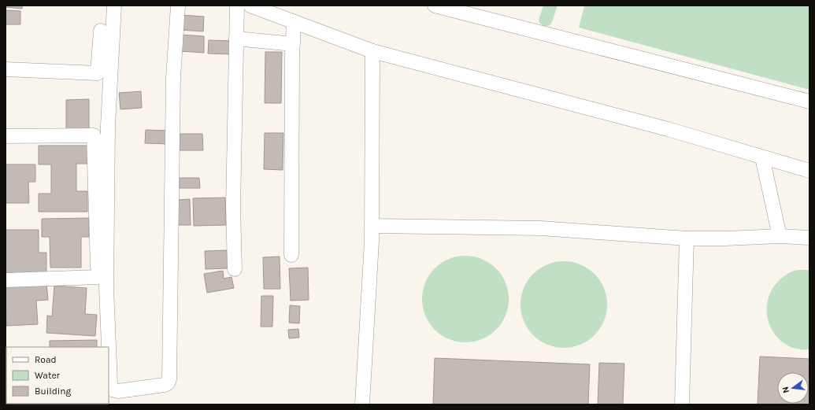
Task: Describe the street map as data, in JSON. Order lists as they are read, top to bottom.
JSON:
{
  "legend": ["Road", "Water", "Building"],
  "north": "left"
}
